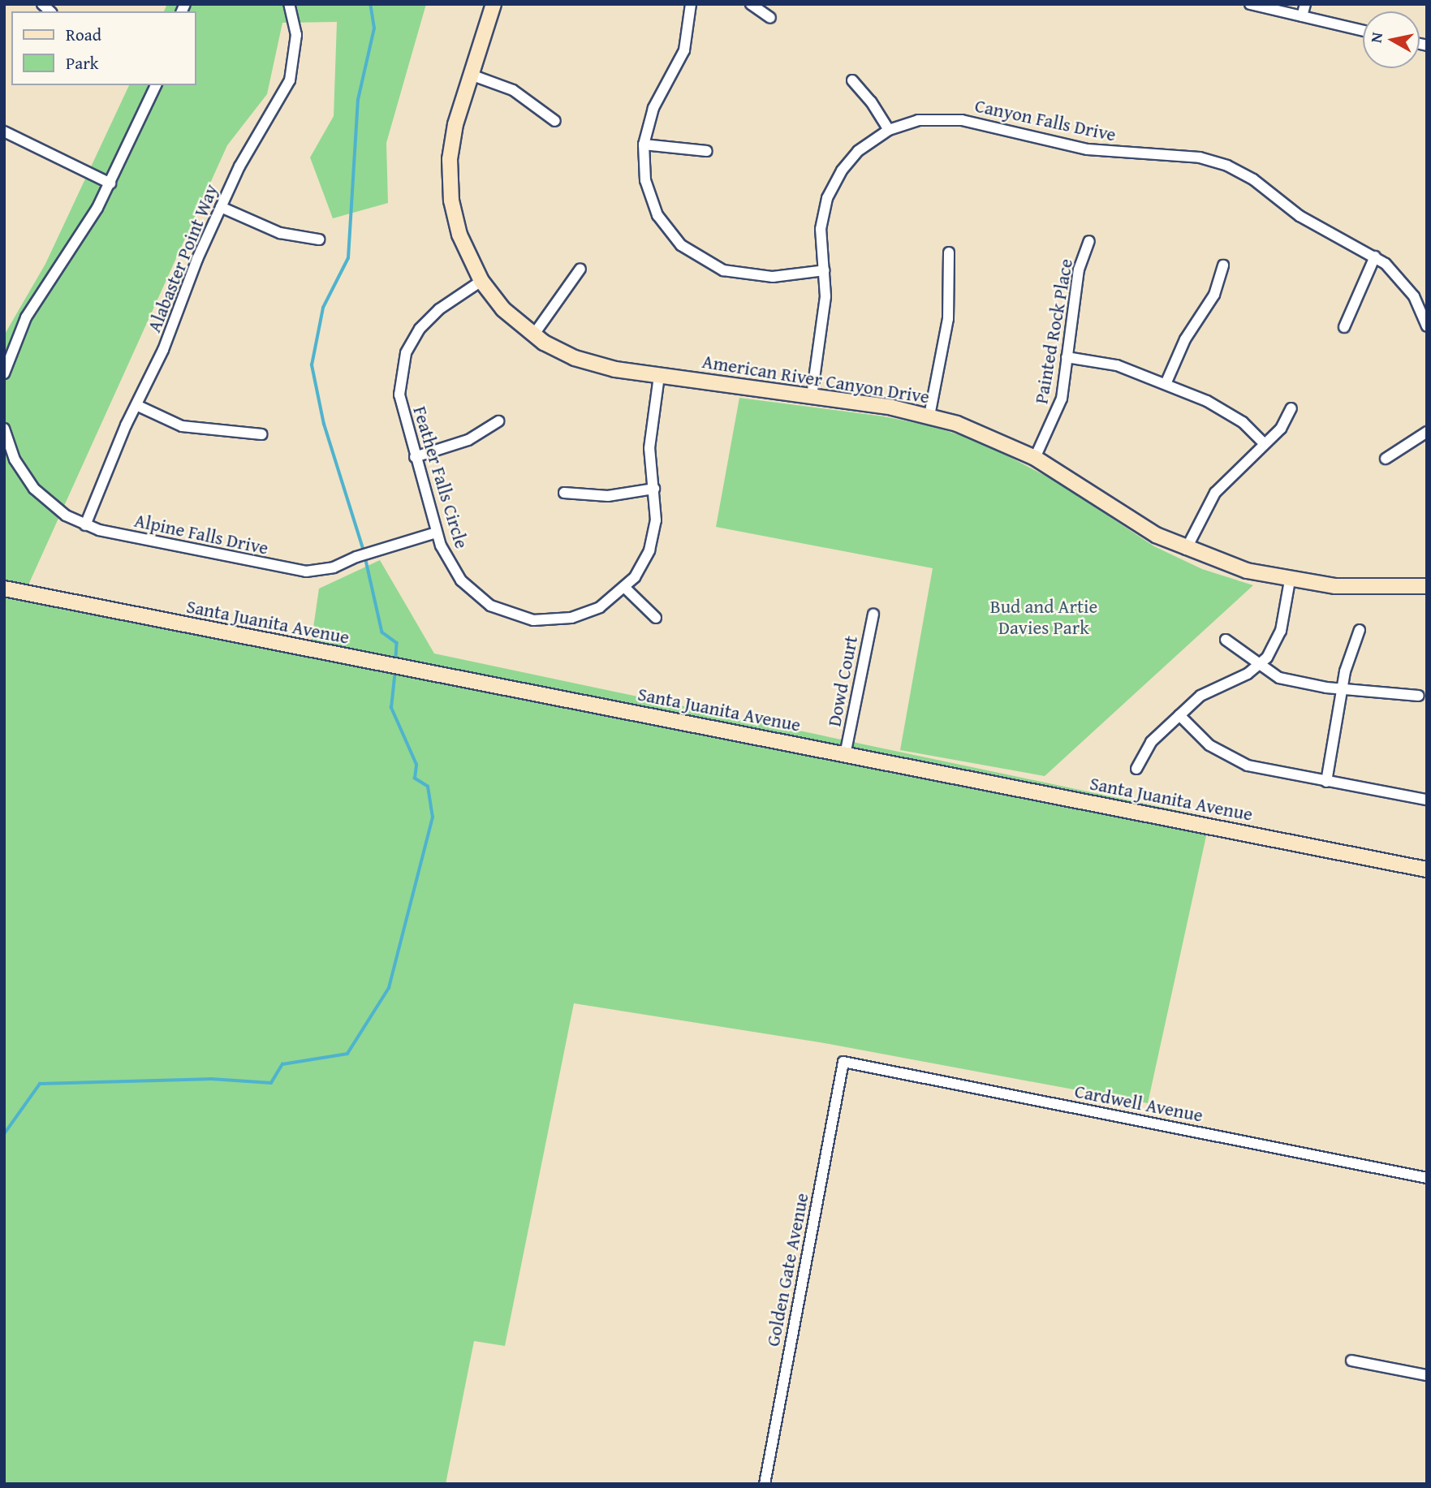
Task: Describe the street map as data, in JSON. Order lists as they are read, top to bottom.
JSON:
{
  "streets": {
    "street": [
      "Canyon Falls Drive",
      "Alabaster Point Way",
      "Painted Rock Place",
      "American River Canyon Drive",
      "Feather Falls Circle",
      "Alpine Falls Drive",
      "Santa Juanita Avenue",
      "Dowd Court",
      "Cardwell Avenue",
      "Golden Gate Avenue"
    ]
  },
  "crossings": [
    ["Canyon Falls Drive", "American River Canyon Drive"],
    ["Alabaster Point Way", "Alpine Falls Drive"],
    ["Painted Rock Place", "American River Canyon Drive"],
    ["American River Canyon Drive", "Feather Falls Circle"],
    ["Feather Falls Circle", "Alpine Falls Drive"],
    ["Santa Juanita Avenue", "Dowd Court"],
    ["Cardwell Avenue", "Golden Gate Avenue"]
  ],
  "parks": ["Bud and Artie Davies Park"],
  "legend": ["Road", "Park"],
  "north": "left"
}
